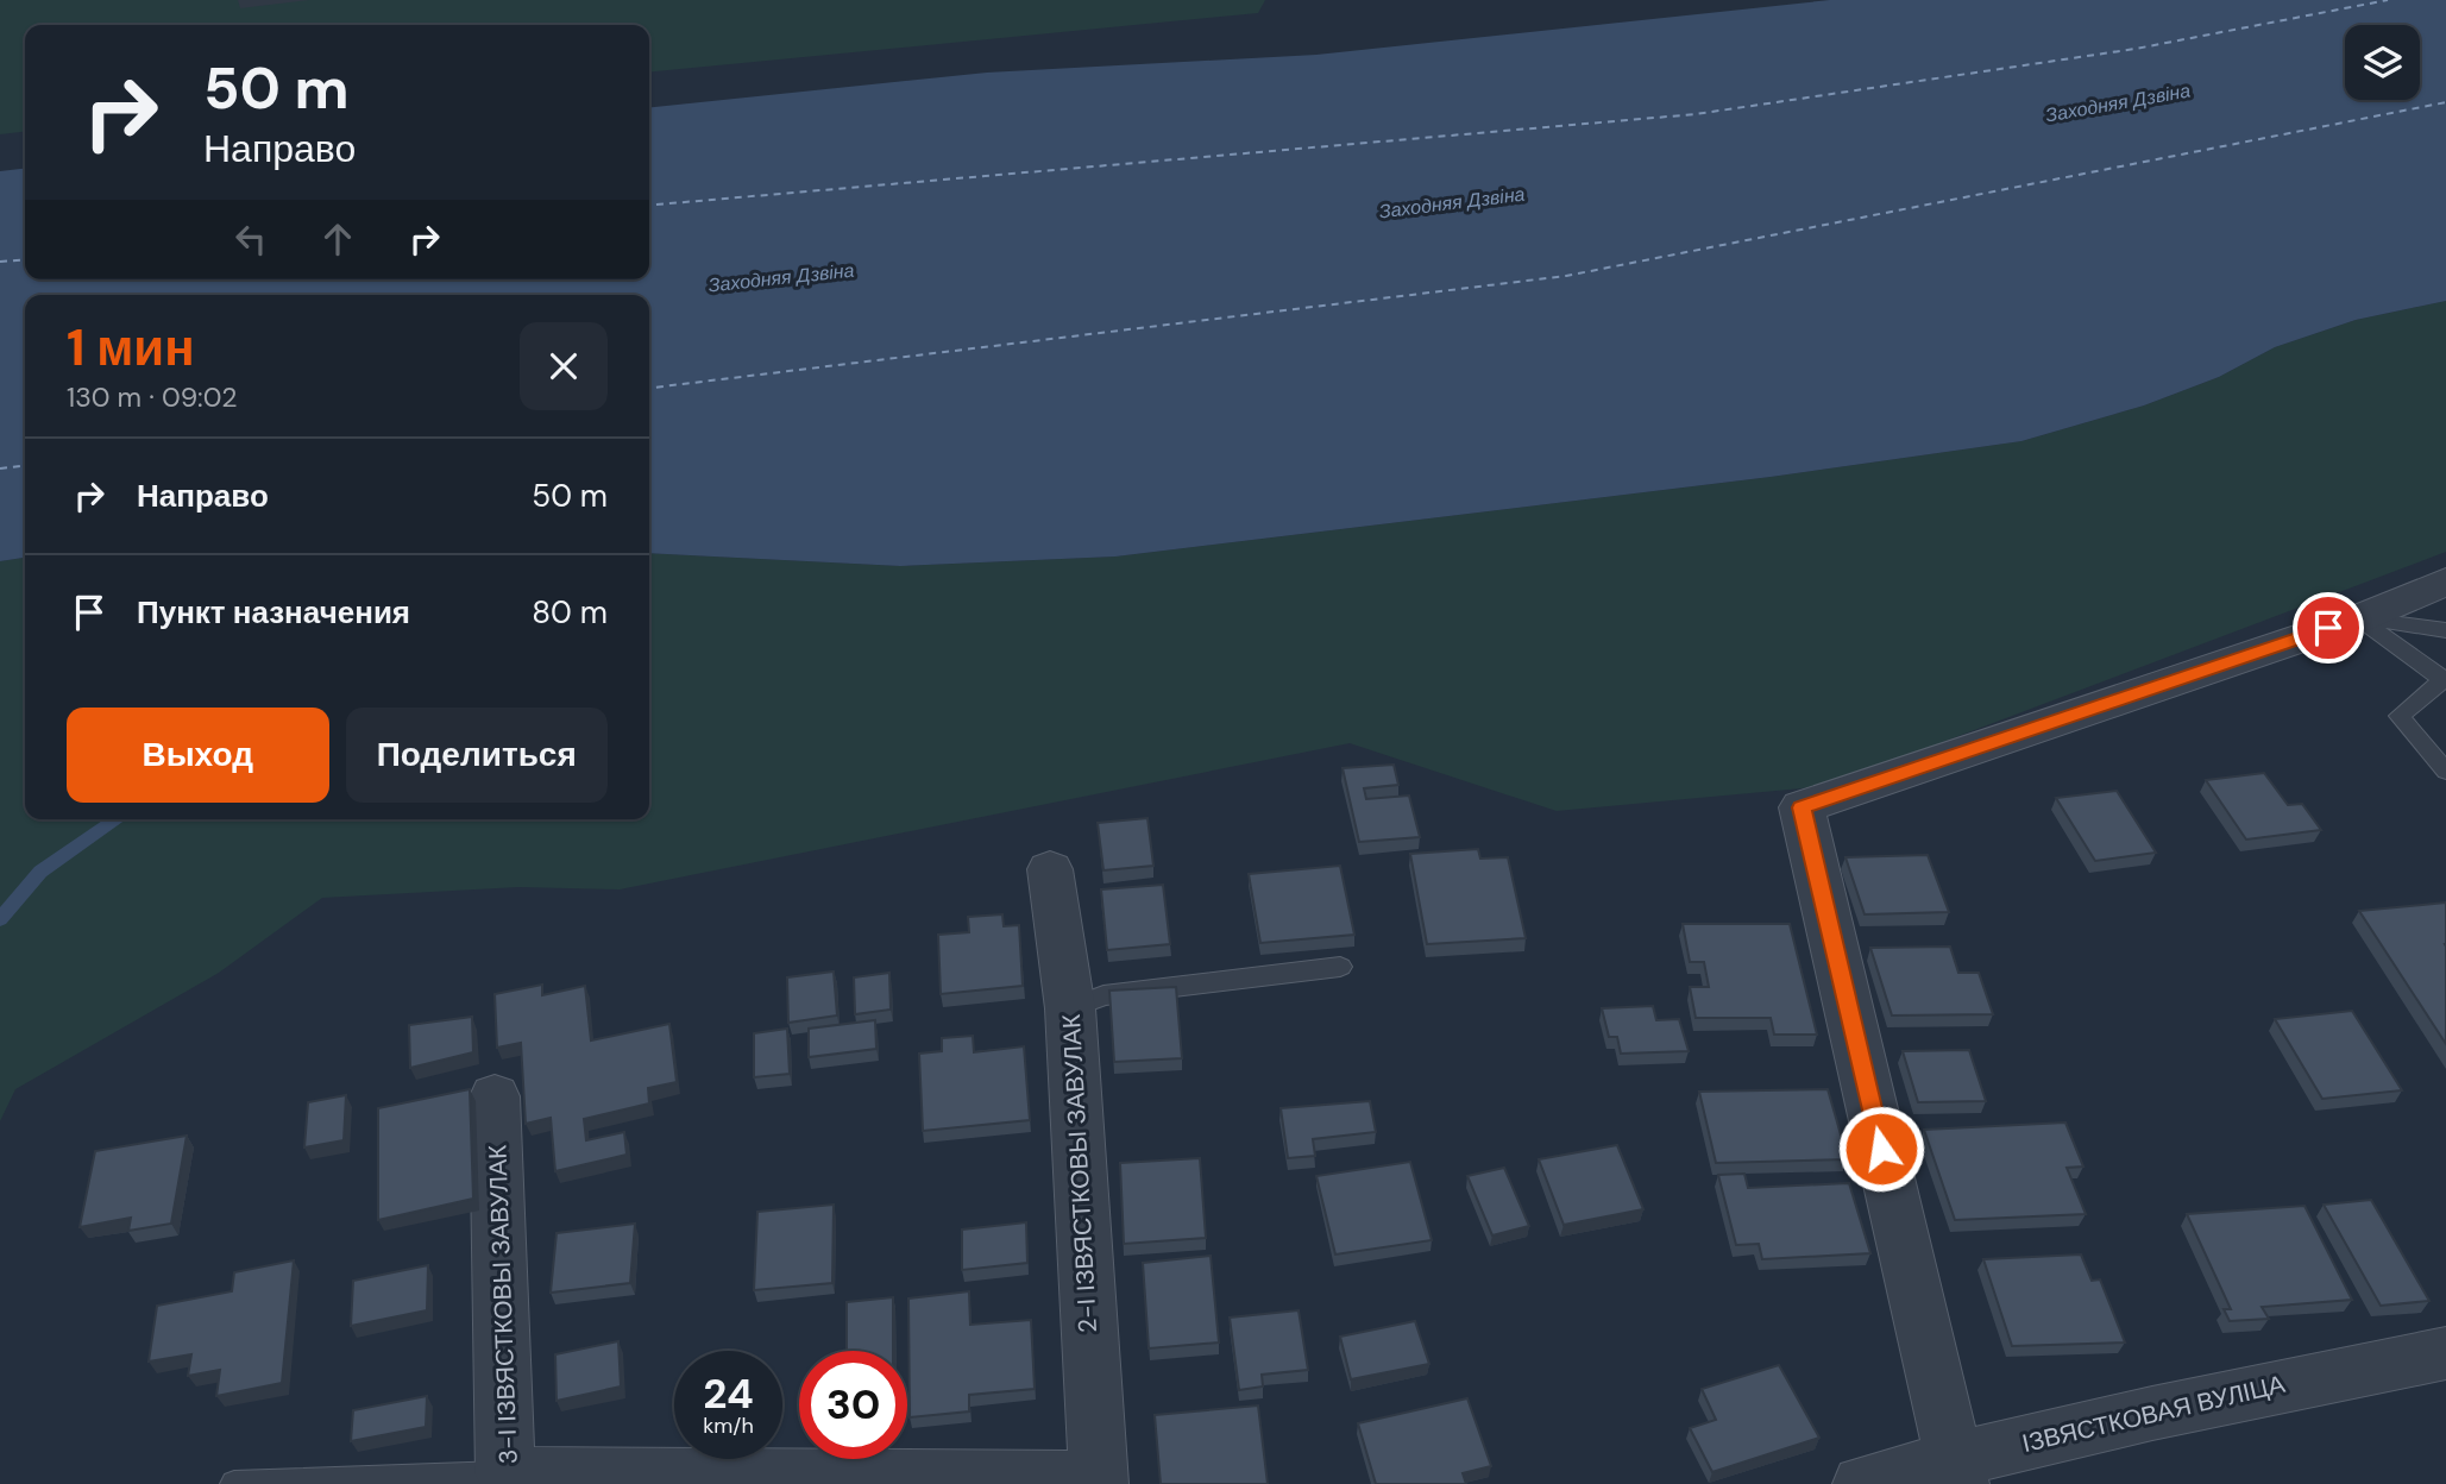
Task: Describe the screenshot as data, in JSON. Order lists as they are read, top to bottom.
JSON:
{
  "streets": {
    "street": ["2-І ІЗВЯСТКОВЫ ЗАВУЛАК", "3-І ІЗВЯСТКОВЫ ЗАВУЛАК", "ІЗВЯСТКОВАЯ ВУЛІЦА"]
  },
  "crossings": [
    ["2-І ІЗВЯСТКОВЫ ЗАВУЛАК", "3-І ІЗВЯСТКОВЫ ЗАВУЛАК"]
  ],
  "water": ["Заходняя Дзвіна"],
  "page": {
    "turn": ["50 m", "Направо"],
    "heading": ["1 мин", "130 m · 09:02"],
    "list": [
      {
        "name": "Направо",
        "value": "50 m"
      },
      {
        "name": "Пункт назначения",
        "value": "80 m"
      }
    ],
    "buttons": ["Выход", "Поделиться"],
    "speed": "24 km/h",
    "limit": "30"
  }
}
